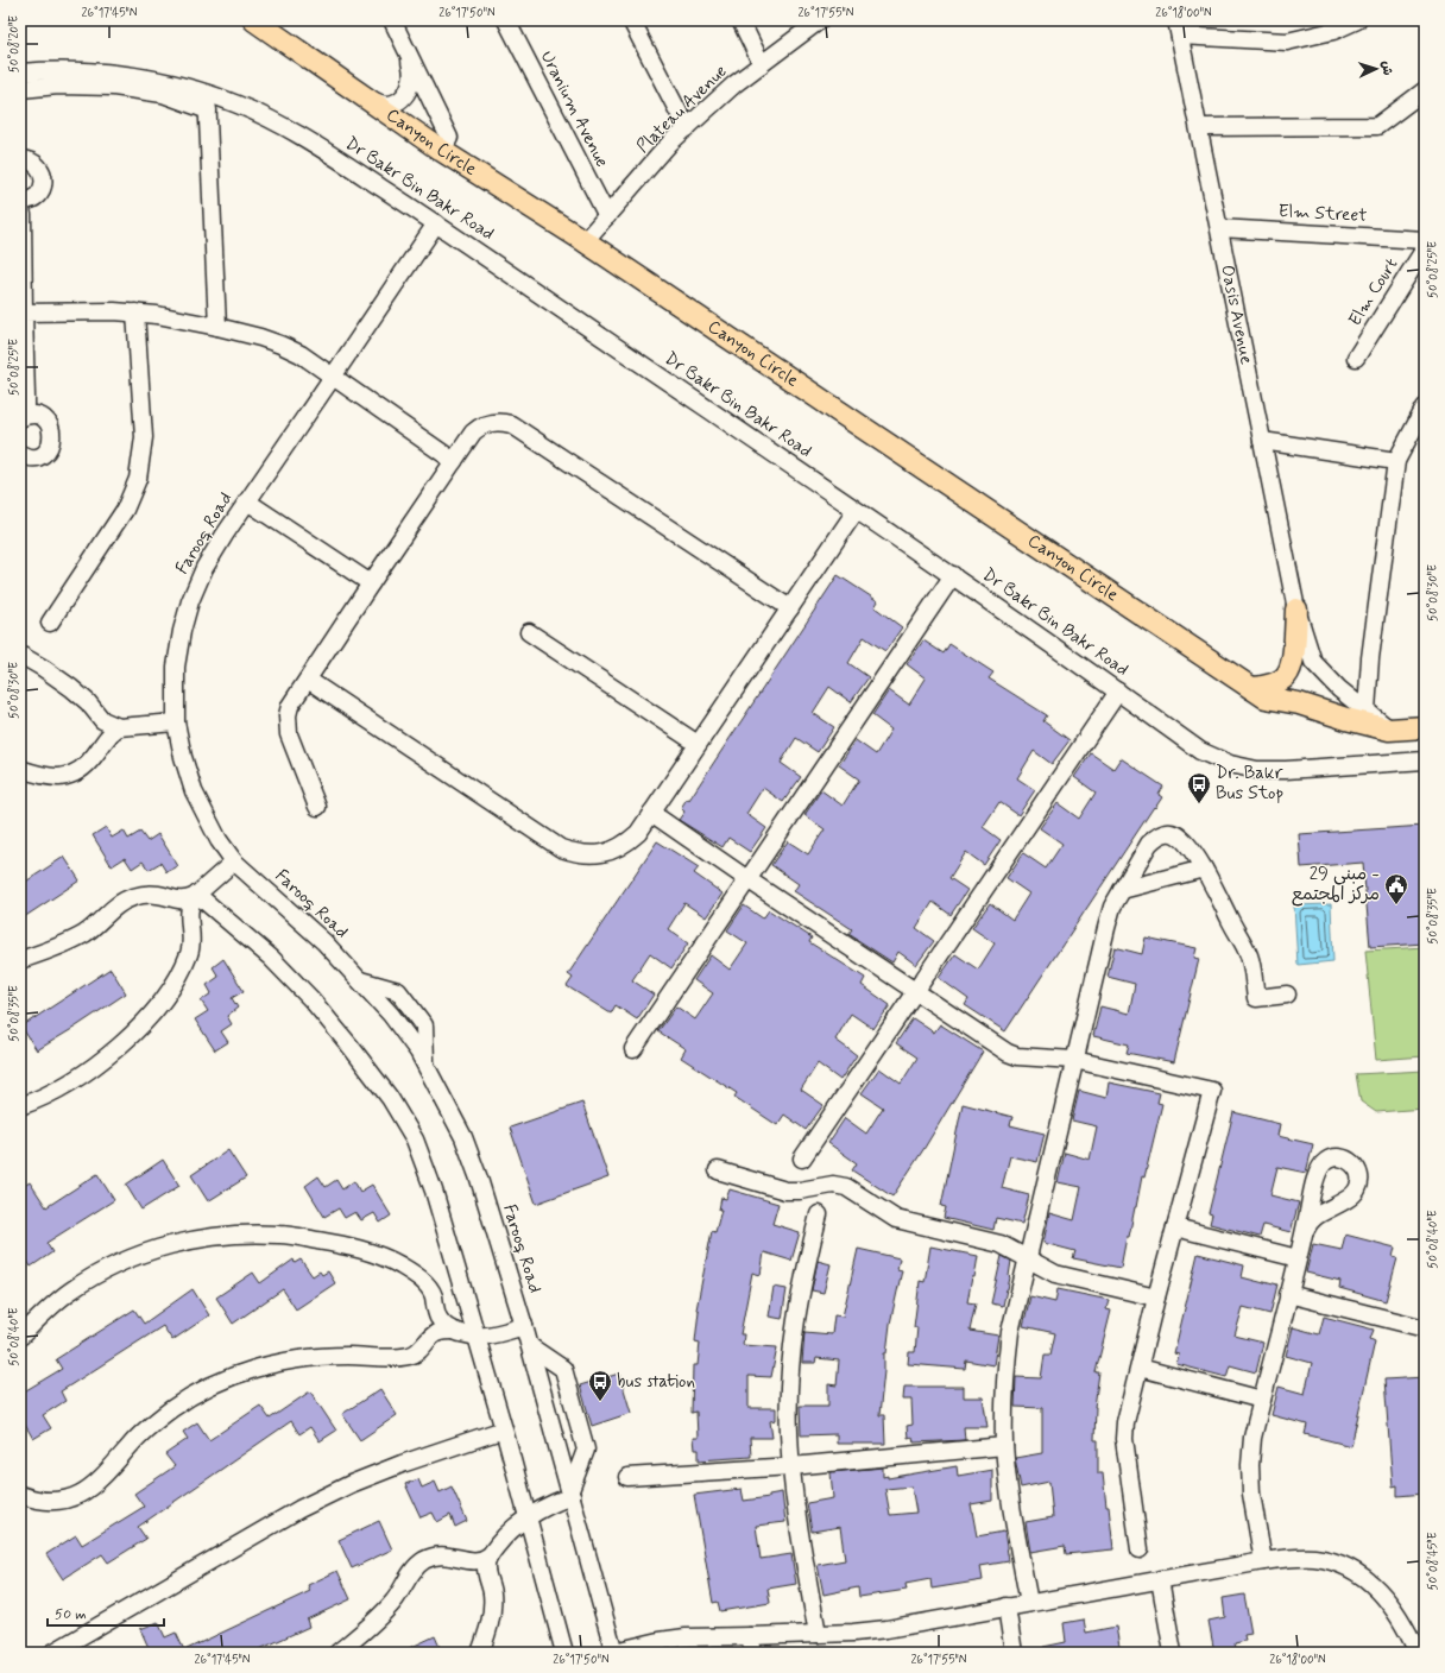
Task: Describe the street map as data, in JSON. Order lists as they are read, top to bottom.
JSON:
{
  "streets": {
    "main road": ["Canyon Circle", "Oasis Avenue"],
    "street": [
      "Uranium Avenue",
      "Plateau Avenue",
      "Dr Bakr Bin Bakr Road",
      "Elm Street",
      "Elm Court",
      "Farooq Road"
    ]
  },
  "crossings": [
    ["Uranium Avenue", "Plateau Avenue"],
    ["Plateau Avenue", "Canyon Circle"],
    ["Canyon Circle", "Oasis Avenue"],
    ["Dr Bakr Bin Bakr Road", "Farooq Road"],
    ["Elm Street", "Oasis Avenue"]
  ],
  "places": {
    "bus stop": ["Dr. Bakr Bus Stop", "bus station"],
    "public building": ["مبنى 29 - مركز المجتمع"]
  },
  "scale_bar": "50 m",
  "north": "right",
  "coordinates": [
    "26°17'45\"N",
    "26°17'50\"N",
    "26°17'55\"N",
    "26°18'00\"N",
    "50°08'20\"E",
    "50°08'25\"E",
    "50°08'30\"E",
    "50°08'35\"E",
    "50°08'40\"E",
    "50°08'45\"E"
  ]
}
